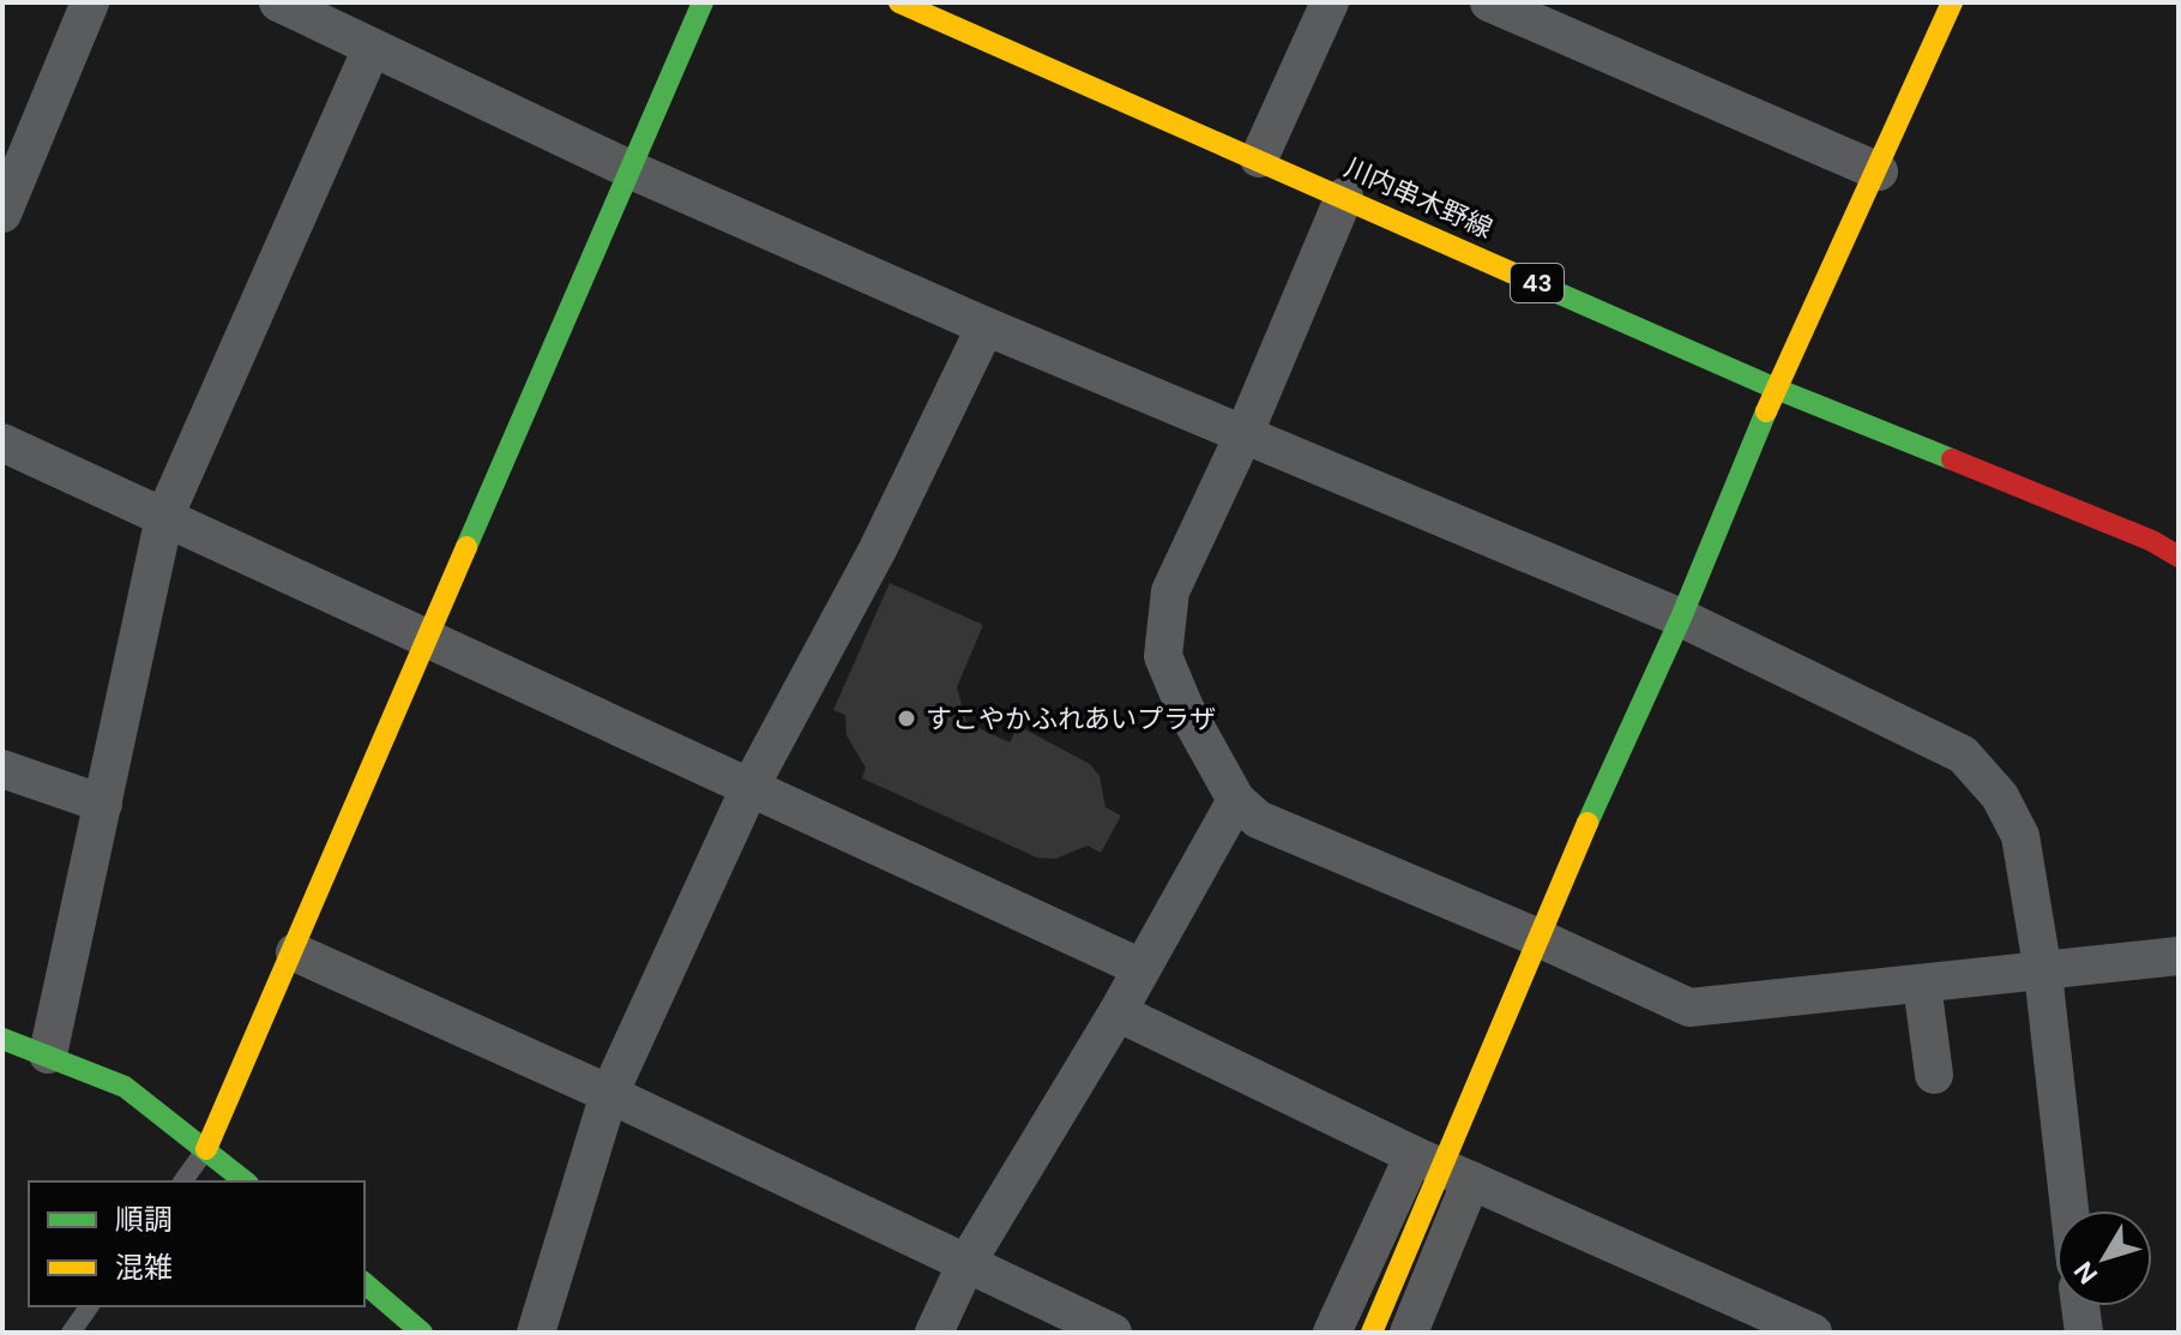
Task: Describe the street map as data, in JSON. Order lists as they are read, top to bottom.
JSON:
{
  "streets": {
    "street": ["川内串木野線", "43"]
  },
  "places": ["すこやかふれあいプラザ"],
  "legend": ["順調", "混雑"],
  "north": "bottom left"
}
